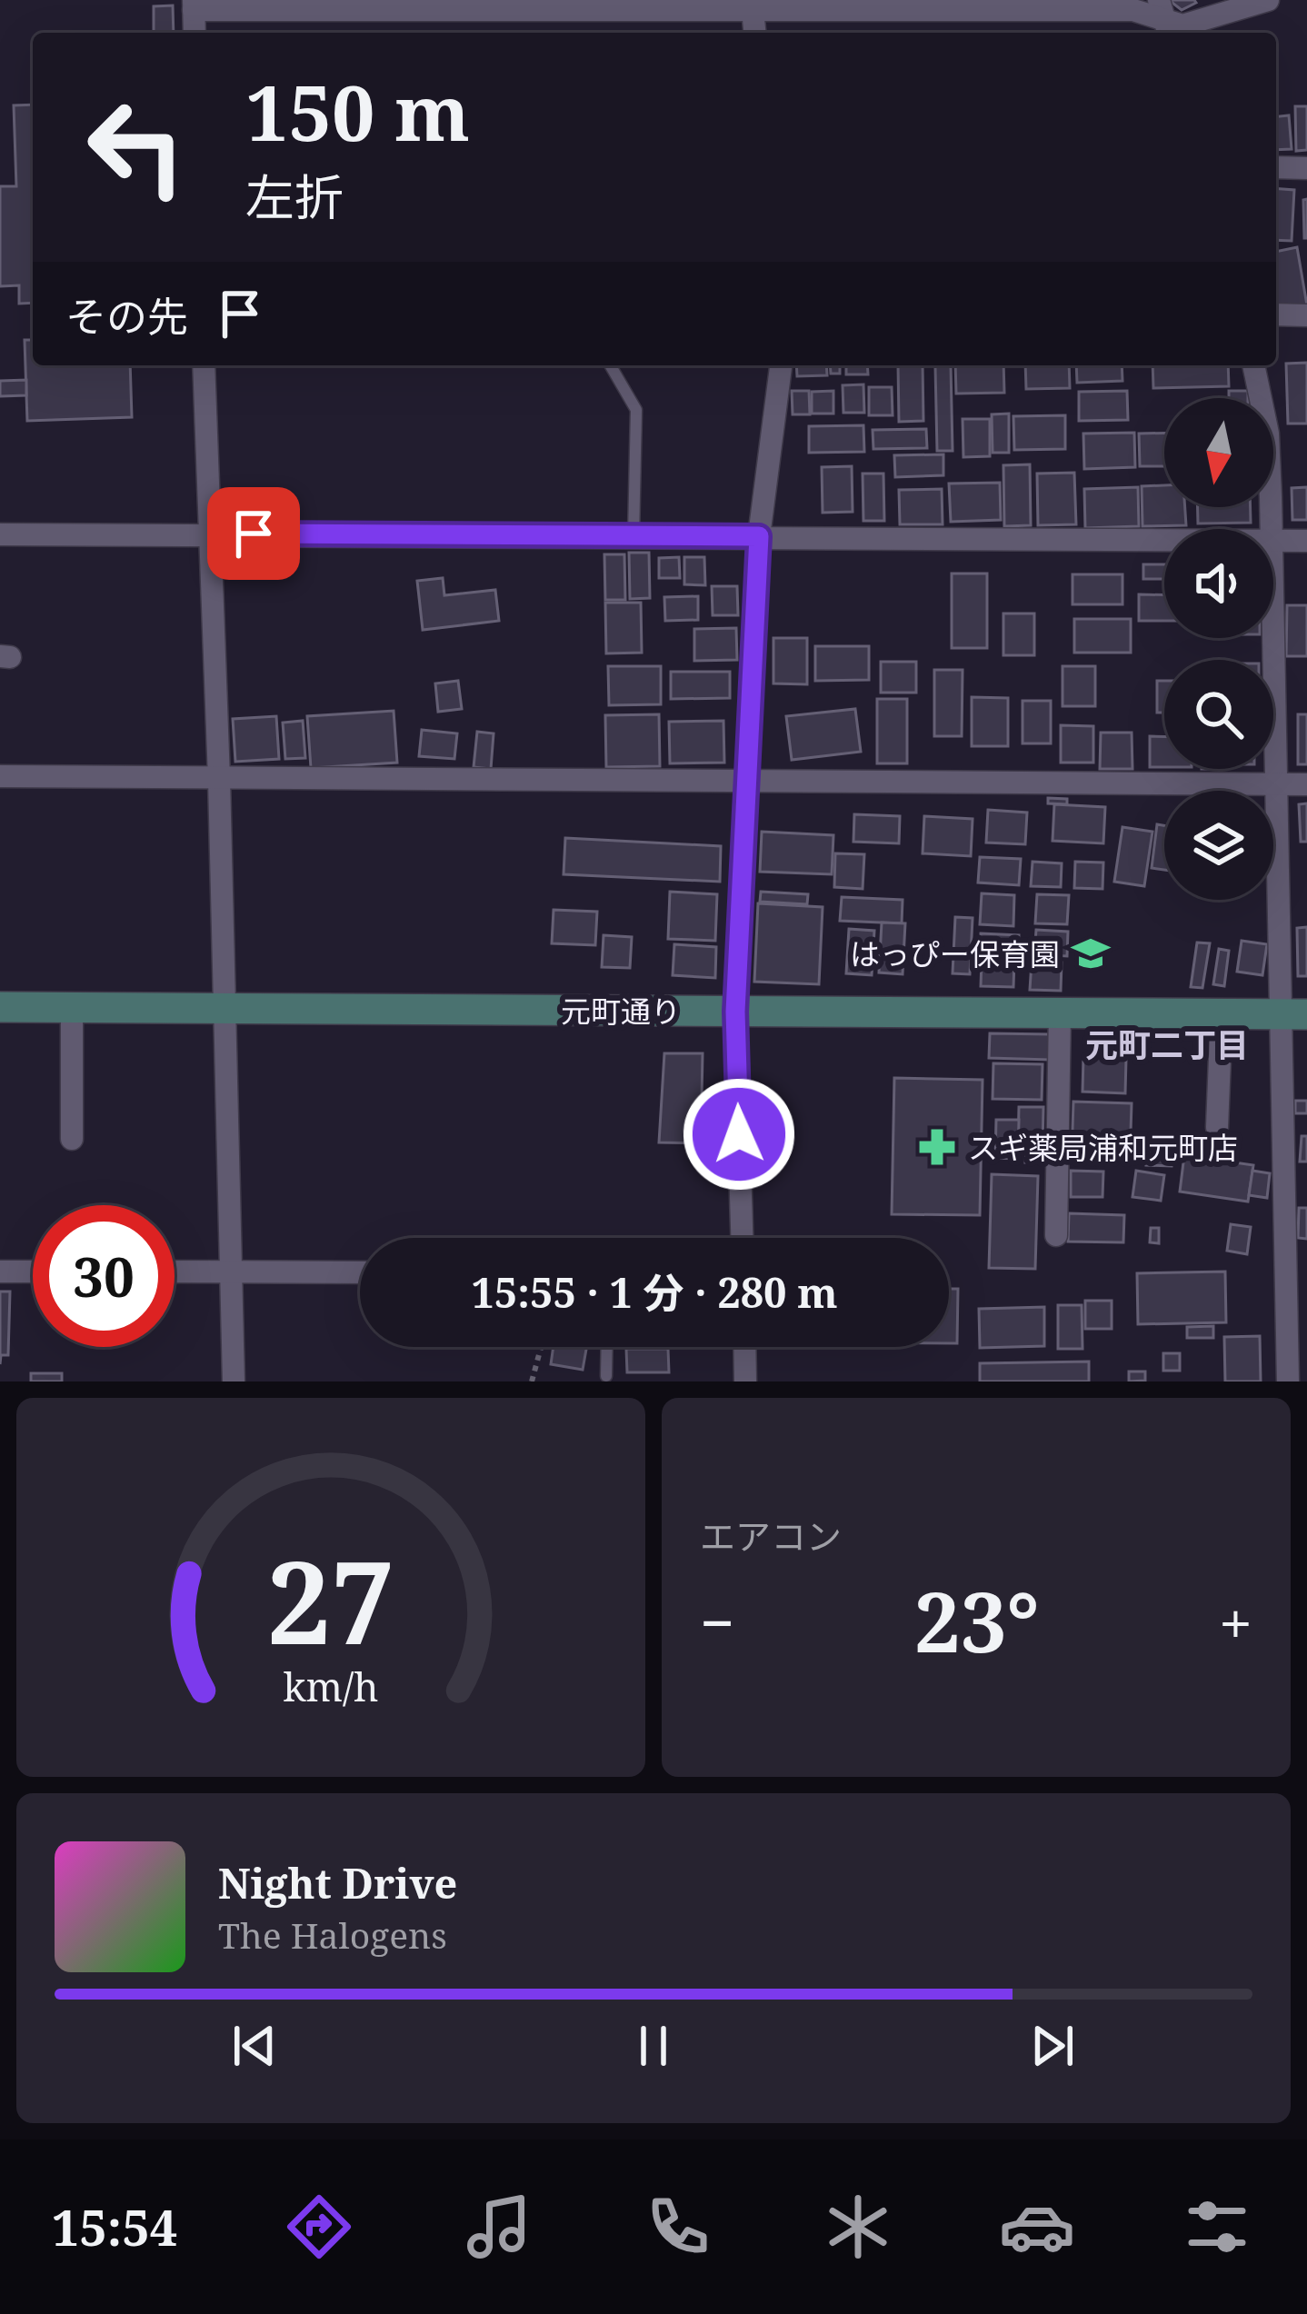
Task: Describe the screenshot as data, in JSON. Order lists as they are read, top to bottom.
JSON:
{
  "streets": {
    "street": ["元町通り"]
  },
  "districts": ["元町二丁目"],
  "places": {
    "school or university": ["はっぴー保育園"],
    "pharmacy": ["スギ薬局浦和元町店"]
  },
  "north": "bottom",
  "page": {
    "turn": ["150 m", "左折"],
    "then": "その先",
    "limit": "30",
    "trip": "15:55 · 1 分 · 280 m",
    "tile": "エアコン",
    "heat": ["−", "23°", "+"],
    "song": ["Night Drive", "The Halogens"],
    "tabs": "15:54",
    "gauge": ["27", "km/h"]
  }
}
